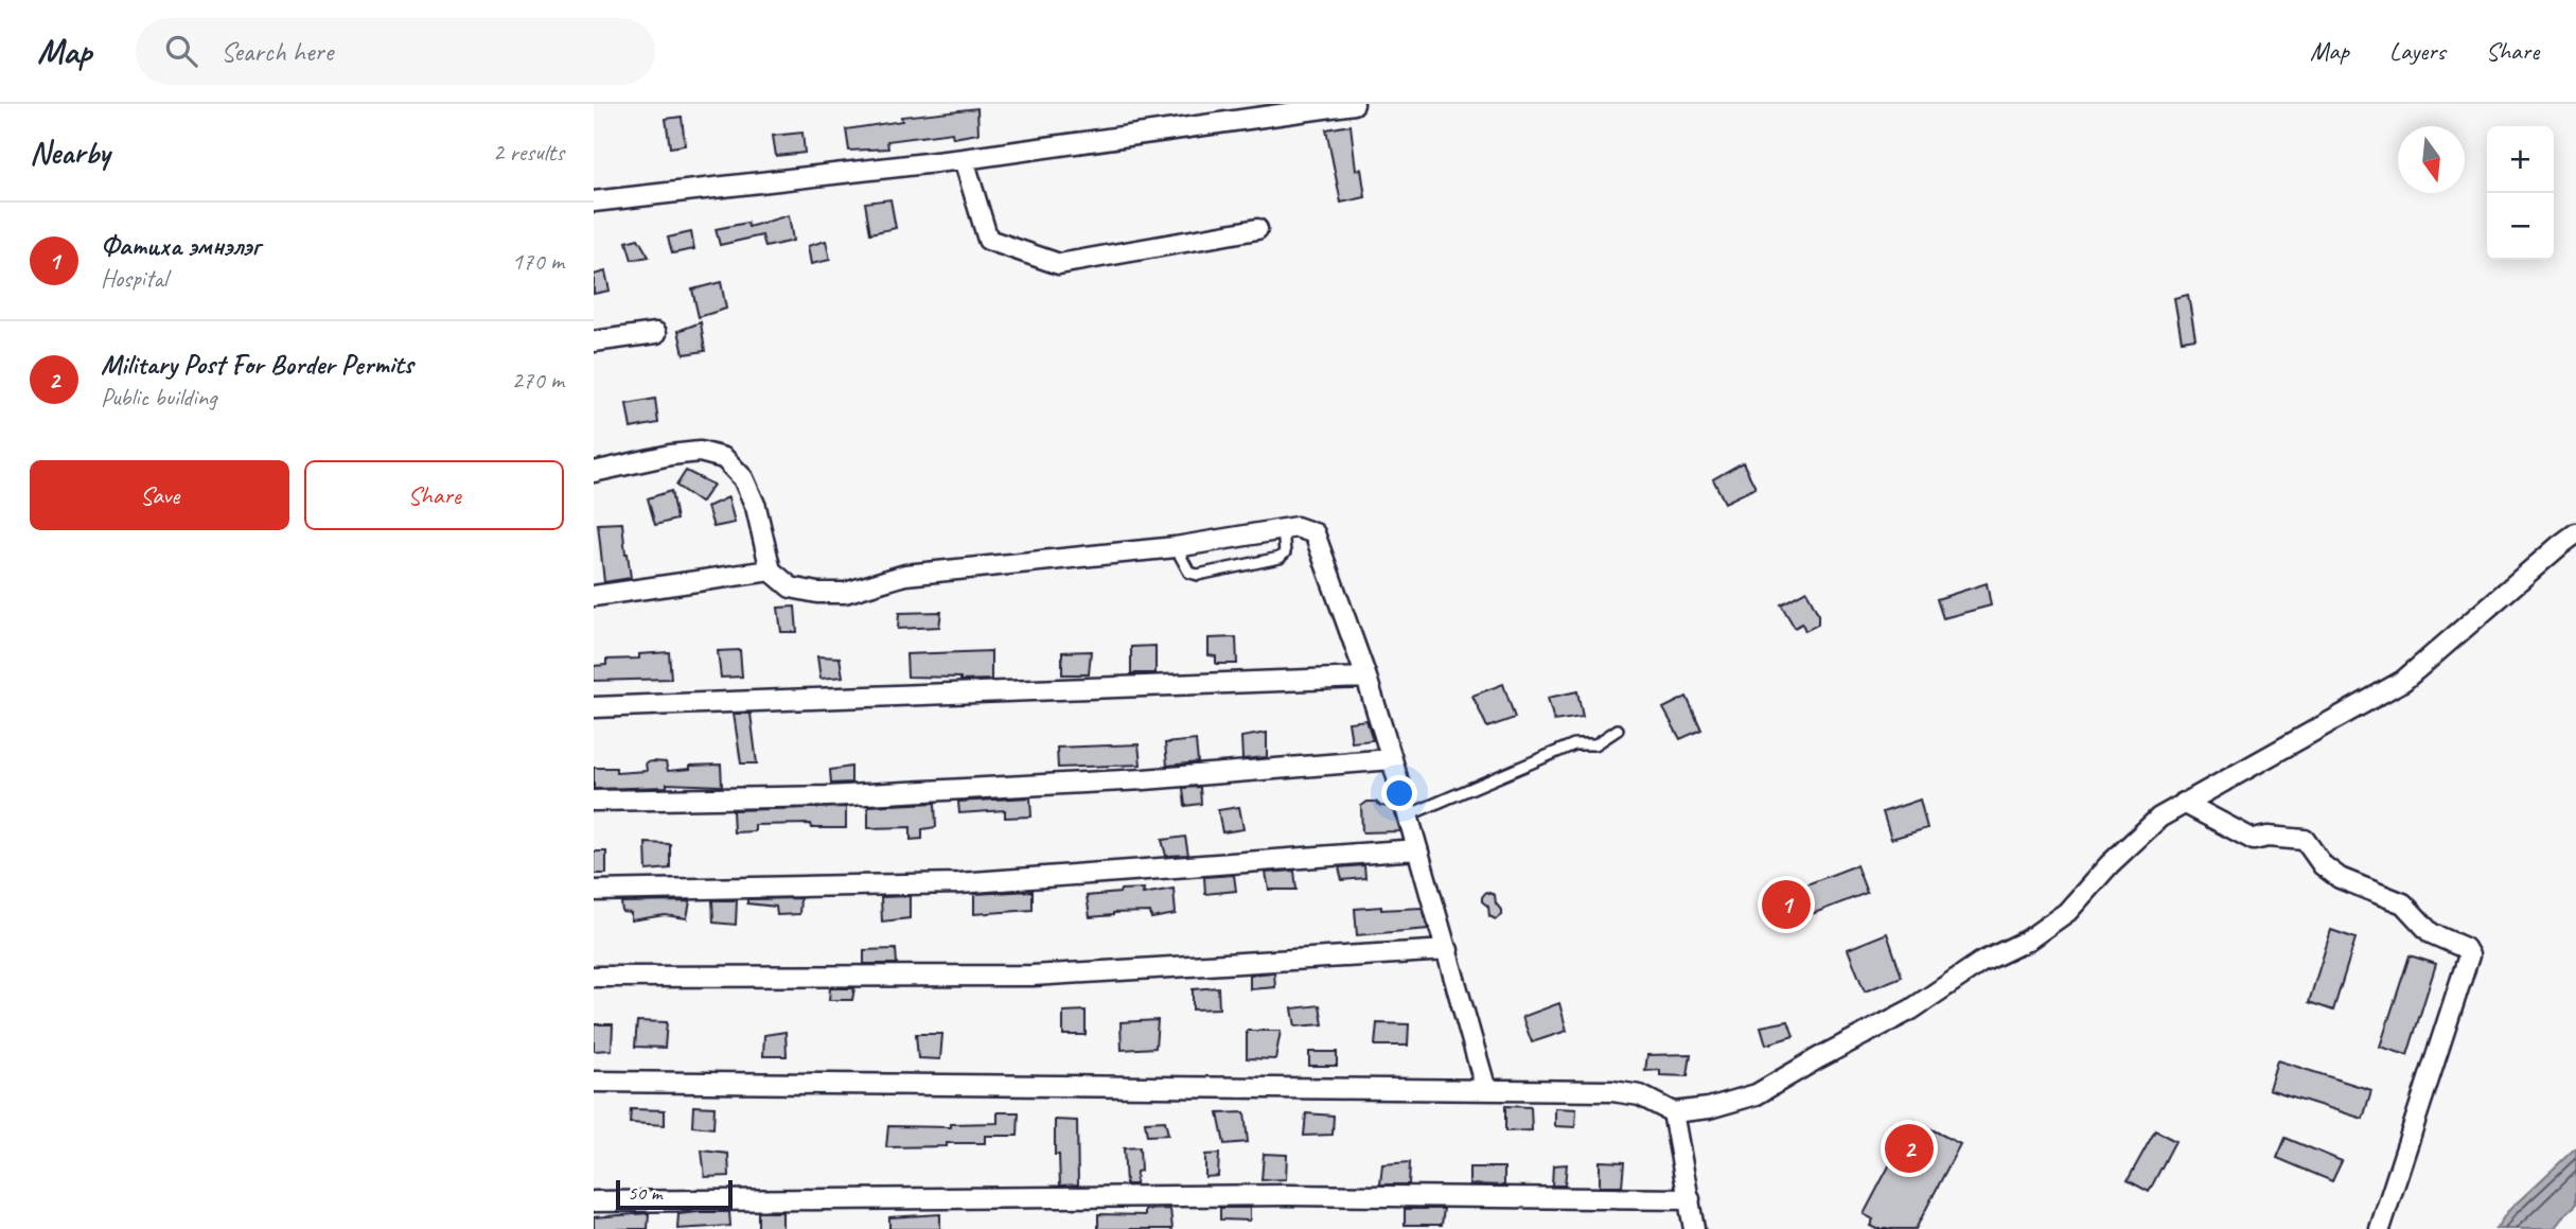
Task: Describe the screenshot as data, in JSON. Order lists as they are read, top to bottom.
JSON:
{
  "scale_bar": "50 m",
  "north": "bottom",
  "page": {
    "header": "Map",
    "search": "Search here",
    "nav": ["Map", "Layers", "Share"],
    "heading": ["Nearby", "2 results"],
    "map_buttons": ["+", "−"],
    "list": [
      {
        "mark": "1",
        "name": "Фатиха эмнэлэг",
        "note": "Hospital",
        "value": "170 m"
      },
      {
        "mark": "2",
        "name": "Military Post For Border Permits",
        "note": "Public building",
        "value": "270 m"
      }
    ],
    "buttons": ["Save", "Share"],
    "pins": ["1", "2"],
    "scale": "50 m"
  }
}
